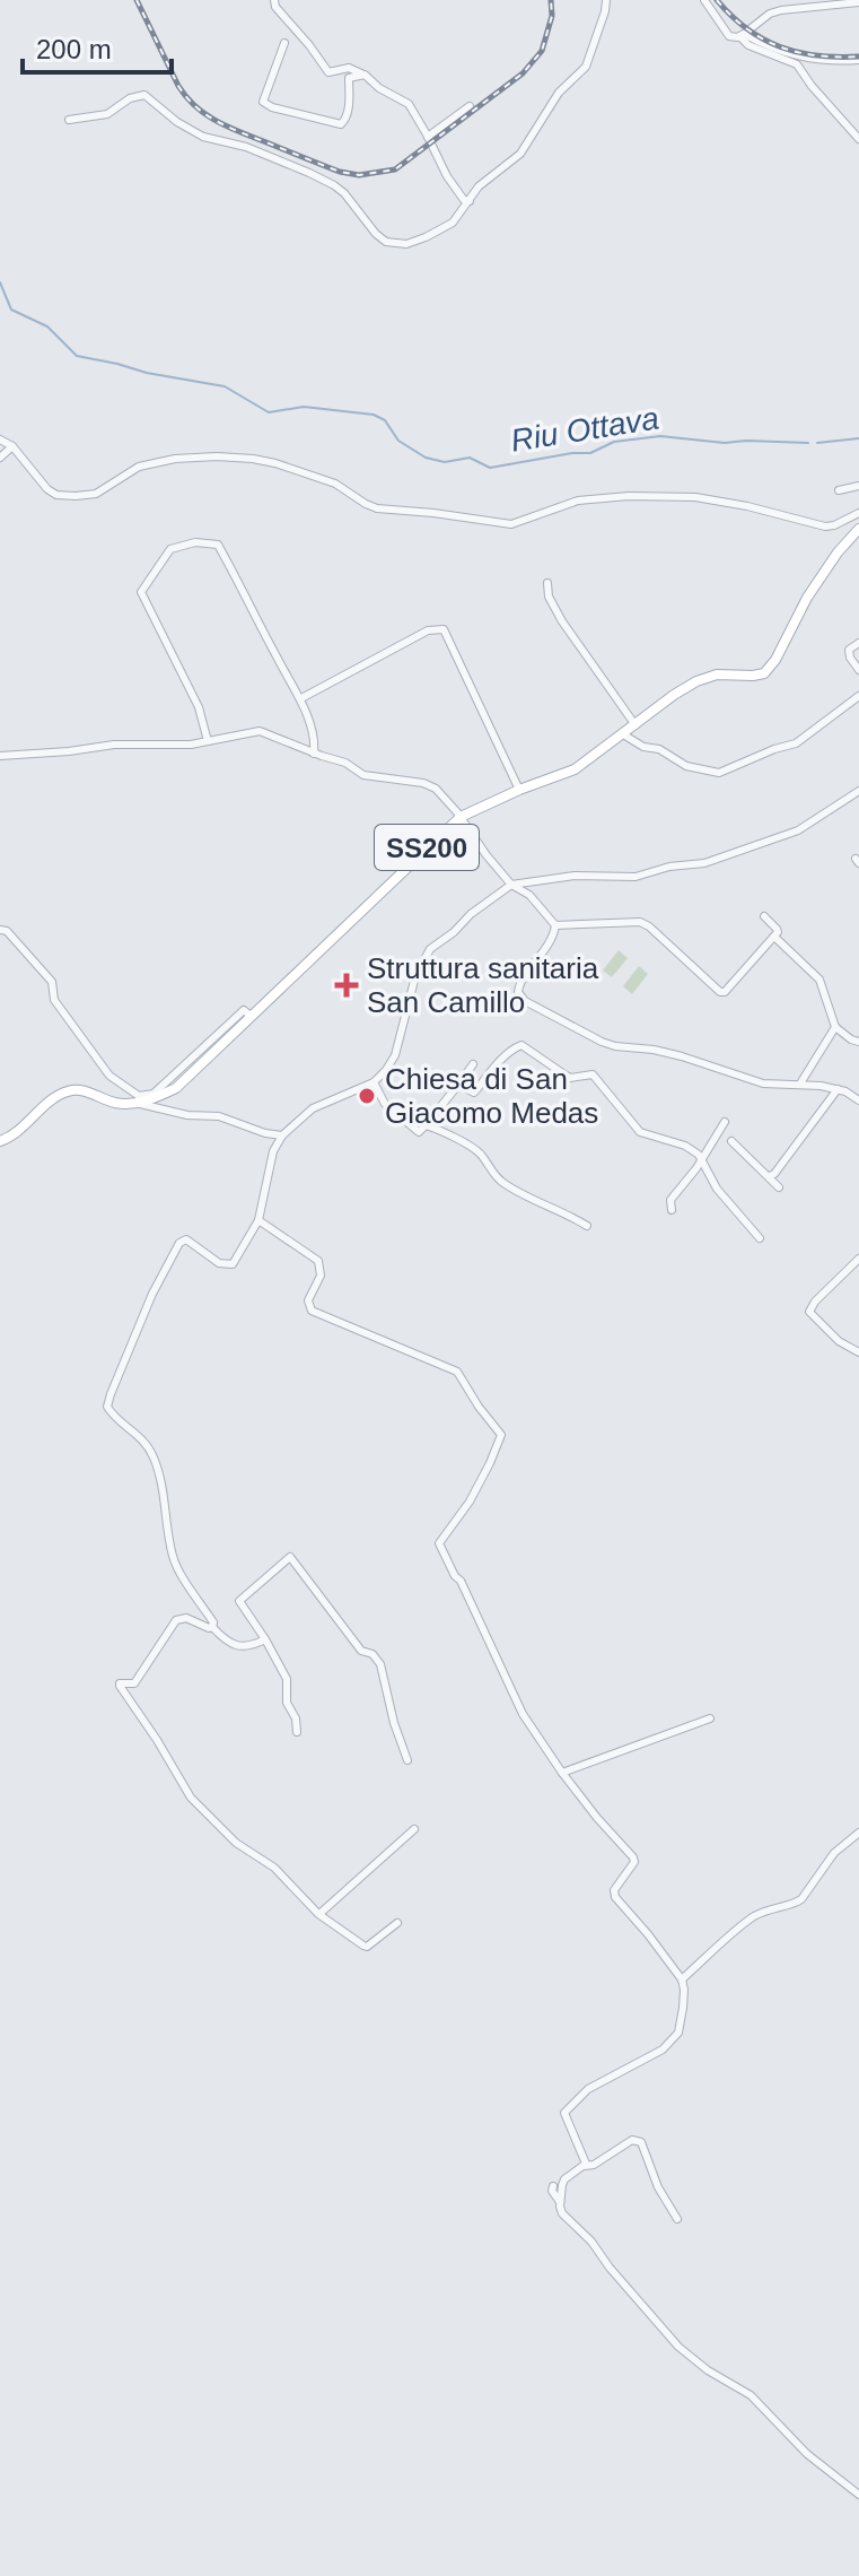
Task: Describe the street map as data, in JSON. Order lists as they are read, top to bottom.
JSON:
{
  "streets": {
    "main road": ["SS200"]
  },
  "water": ["Riu Ottava"],
  "places": {
    "health": ["Struttura sanitaria San Camillo"],
    "other": ["Chiesa di San Giacomo Medas"]
  },
  "scale_bar": "200 m"
}
